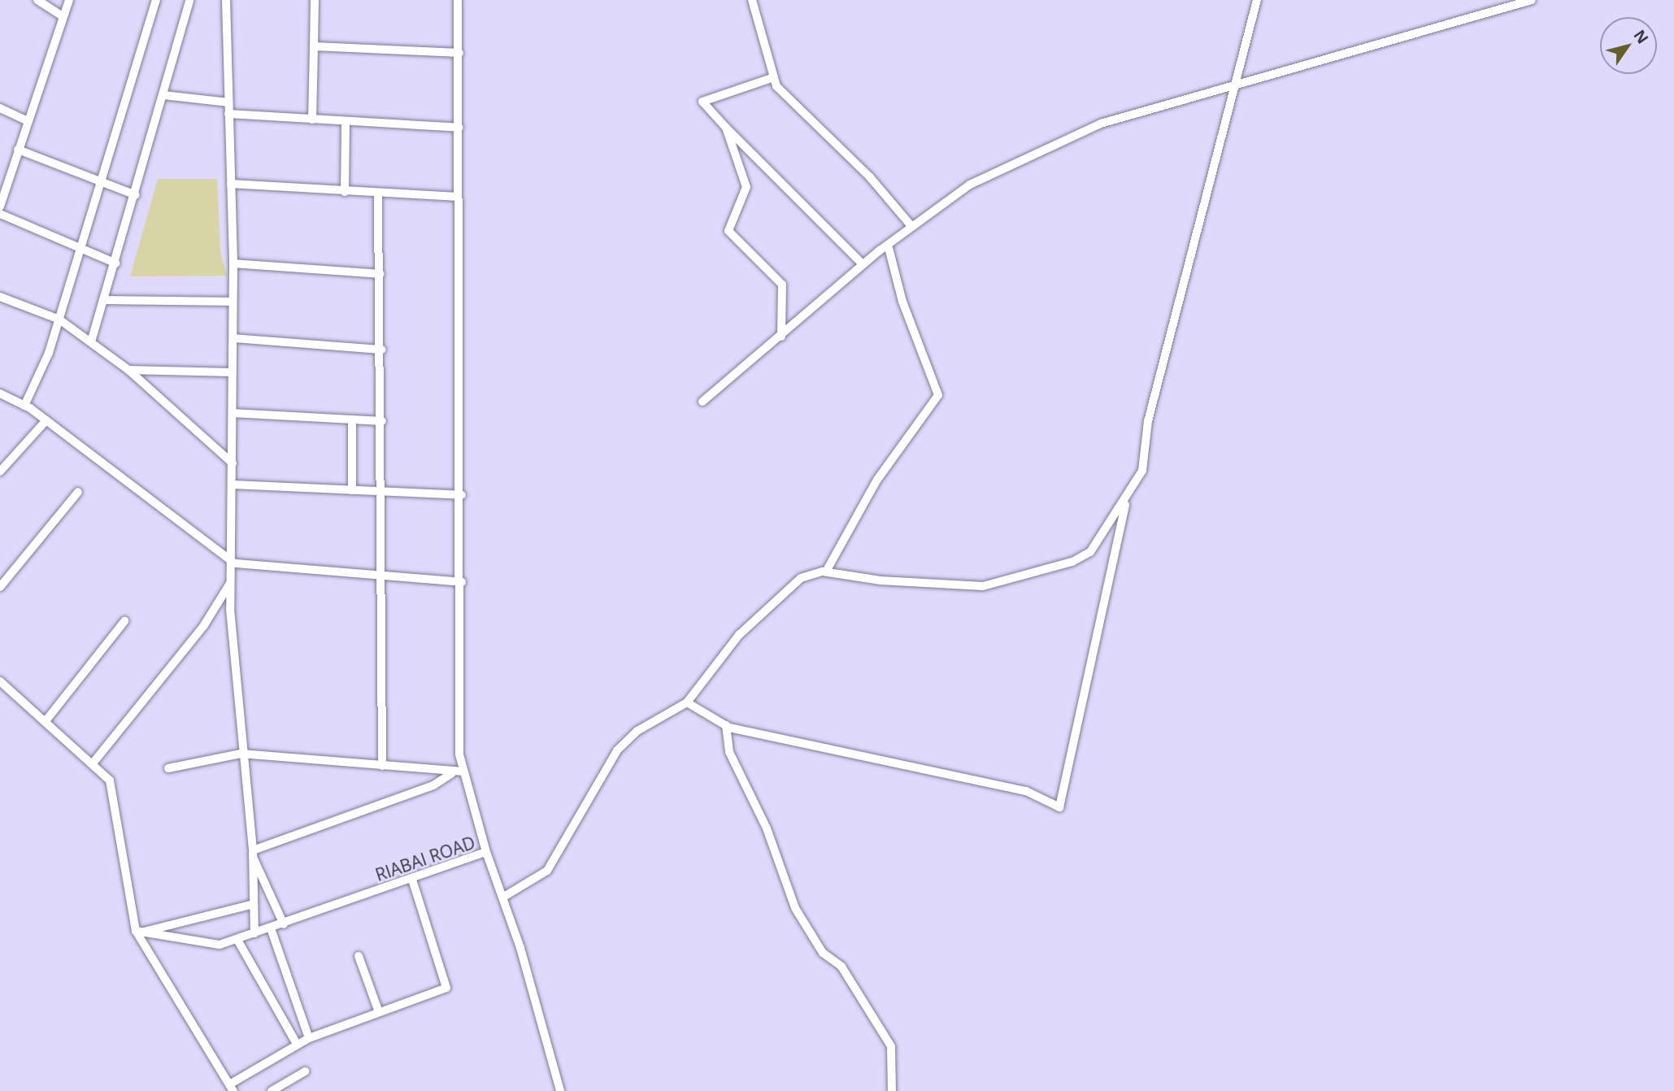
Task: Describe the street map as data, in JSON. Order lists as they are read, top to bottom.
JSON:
{
  "streets": {
    "street": ["RIABAI ROAD"]
  },
  "north": "top right"
}
